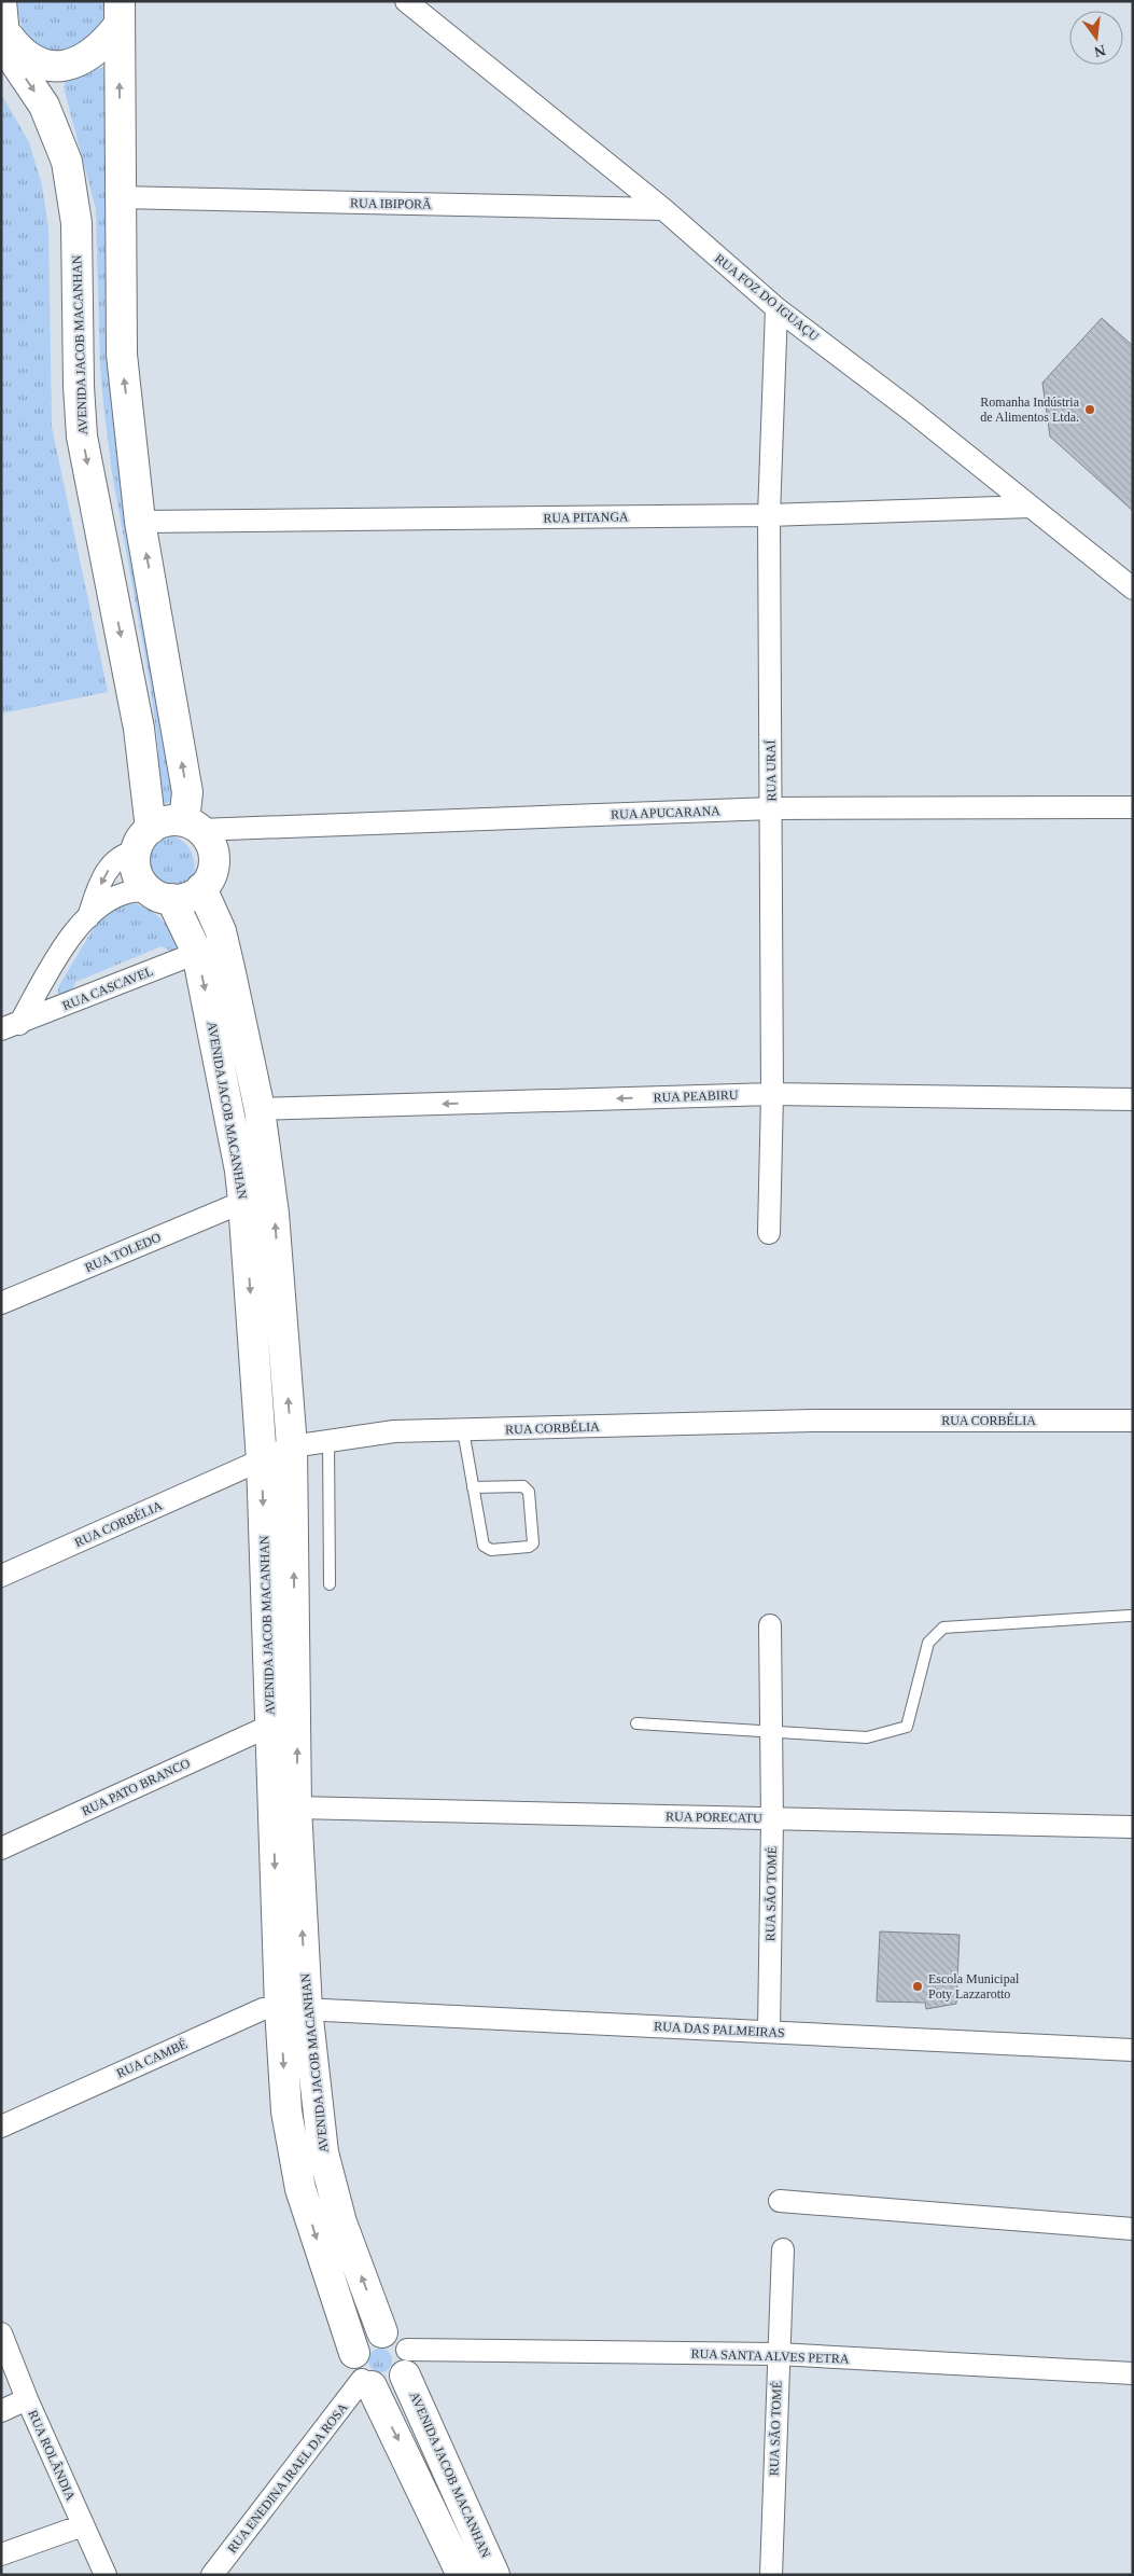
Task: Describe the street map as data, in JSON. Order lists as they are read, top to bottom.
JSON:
{
  "streets": {
    "main road": ["AVENIDA JACOB MACANHAN"],
    "street": [
      "RUA IBIPORÃ",
      "RUA FOZ DO IGUAÇU",
      "RUA PITANGA",
      "RUA URAÍ",
      "RUA APUCARANA",
      "RUA CASCAVEL",
      "RUA PEABIRU",
      "RUA TOLEDO",
      "RUA CORBÉLIA",
      "RUA PATO BRANCO",
      "RUA PORECATU",
      "RUA SÃO TOMÉ",
      "RUA DAS PALMEIRAS",
      "RUA CAMBÉ",
      "RUA SANTA ALVES PETRA",
      "RUA ROLÂNDIA",
      "RUA ENEDINA IRAEL DA ROSA"
    ]
  },
  "crossings": [
    ["RUA IBIPORÃ", "RUA FOZ DO IGUAÇU"],
    ["RUA FOZ DO IGUAÇU", "RUA PITANGA"],
    ["RUA FOZ DO IGUAÇU", "RUA URAÍ"],
    ["AVENIDA JACOB MACANHAN", "RUA APUCARANA"],
    ["AVENIDA JACOB MACANHAN", "RUA CASCAVEL"],
    ["AVENIDA JACOB MACANHAN", "RUA PEABIRU"],
    ["AVENIDA JACOB MACANHAN", "RUA TOLEDO"],
    ["AVENIDA JACOB MACANHAN", "RUA CORBÉLIA"],
    ["AVENIDA JACOB MACANHAN", "RUA PATO BRANCO"],
    ["AVENIDA JACOB MACANHAN", "RUA PORECATU"],
    ["AVENIDA JACOB MACANHAN", "RUA DAS PALMEIRAS"],
    ["AVENIDA JACOB MACANHAN", "RUA CAMBÉ"],
    ["AVENIDA JACOB MACANHAN", "RUA SANTA ALVES PETRA"],
    ["AVENIDA JACOB MACANHAN", "RUA ENEDINA IRAEL DA ROSA"],
    ["RUA PITANGA", "RUA URAÍ"],
    ["RUA URAÍ", "RUA APUCARANA"],
    ["RUA URAÍ", "RUA PEABIRU"],
    ["RUA APUCARANA", "RUA CASCAVEL"],
    ["RUA PORECATU", "RUA SÃO TOMÉ"],
    ["RUA SÃO TOMÉ", "RUA DAS PALMEIRAS"],
    ["RUA SÃO TOMÉ", "RUA SANTA ALVES PETRA"],
    ["RUA DAS PALMEIRAS", "RUA CAMBÉ"],
    ["RUA SANTA ALVES PETRA", "RUA ENEDINA IRAEL DA ROSA"]
  ],
  "one_way": ["RUA PEABIRU"],
  "places": ["Romanha Indústria de Alimentos Ltda.", "Escola Municipal Poty Lazzarotto"],
  "north": "bottom"
}
